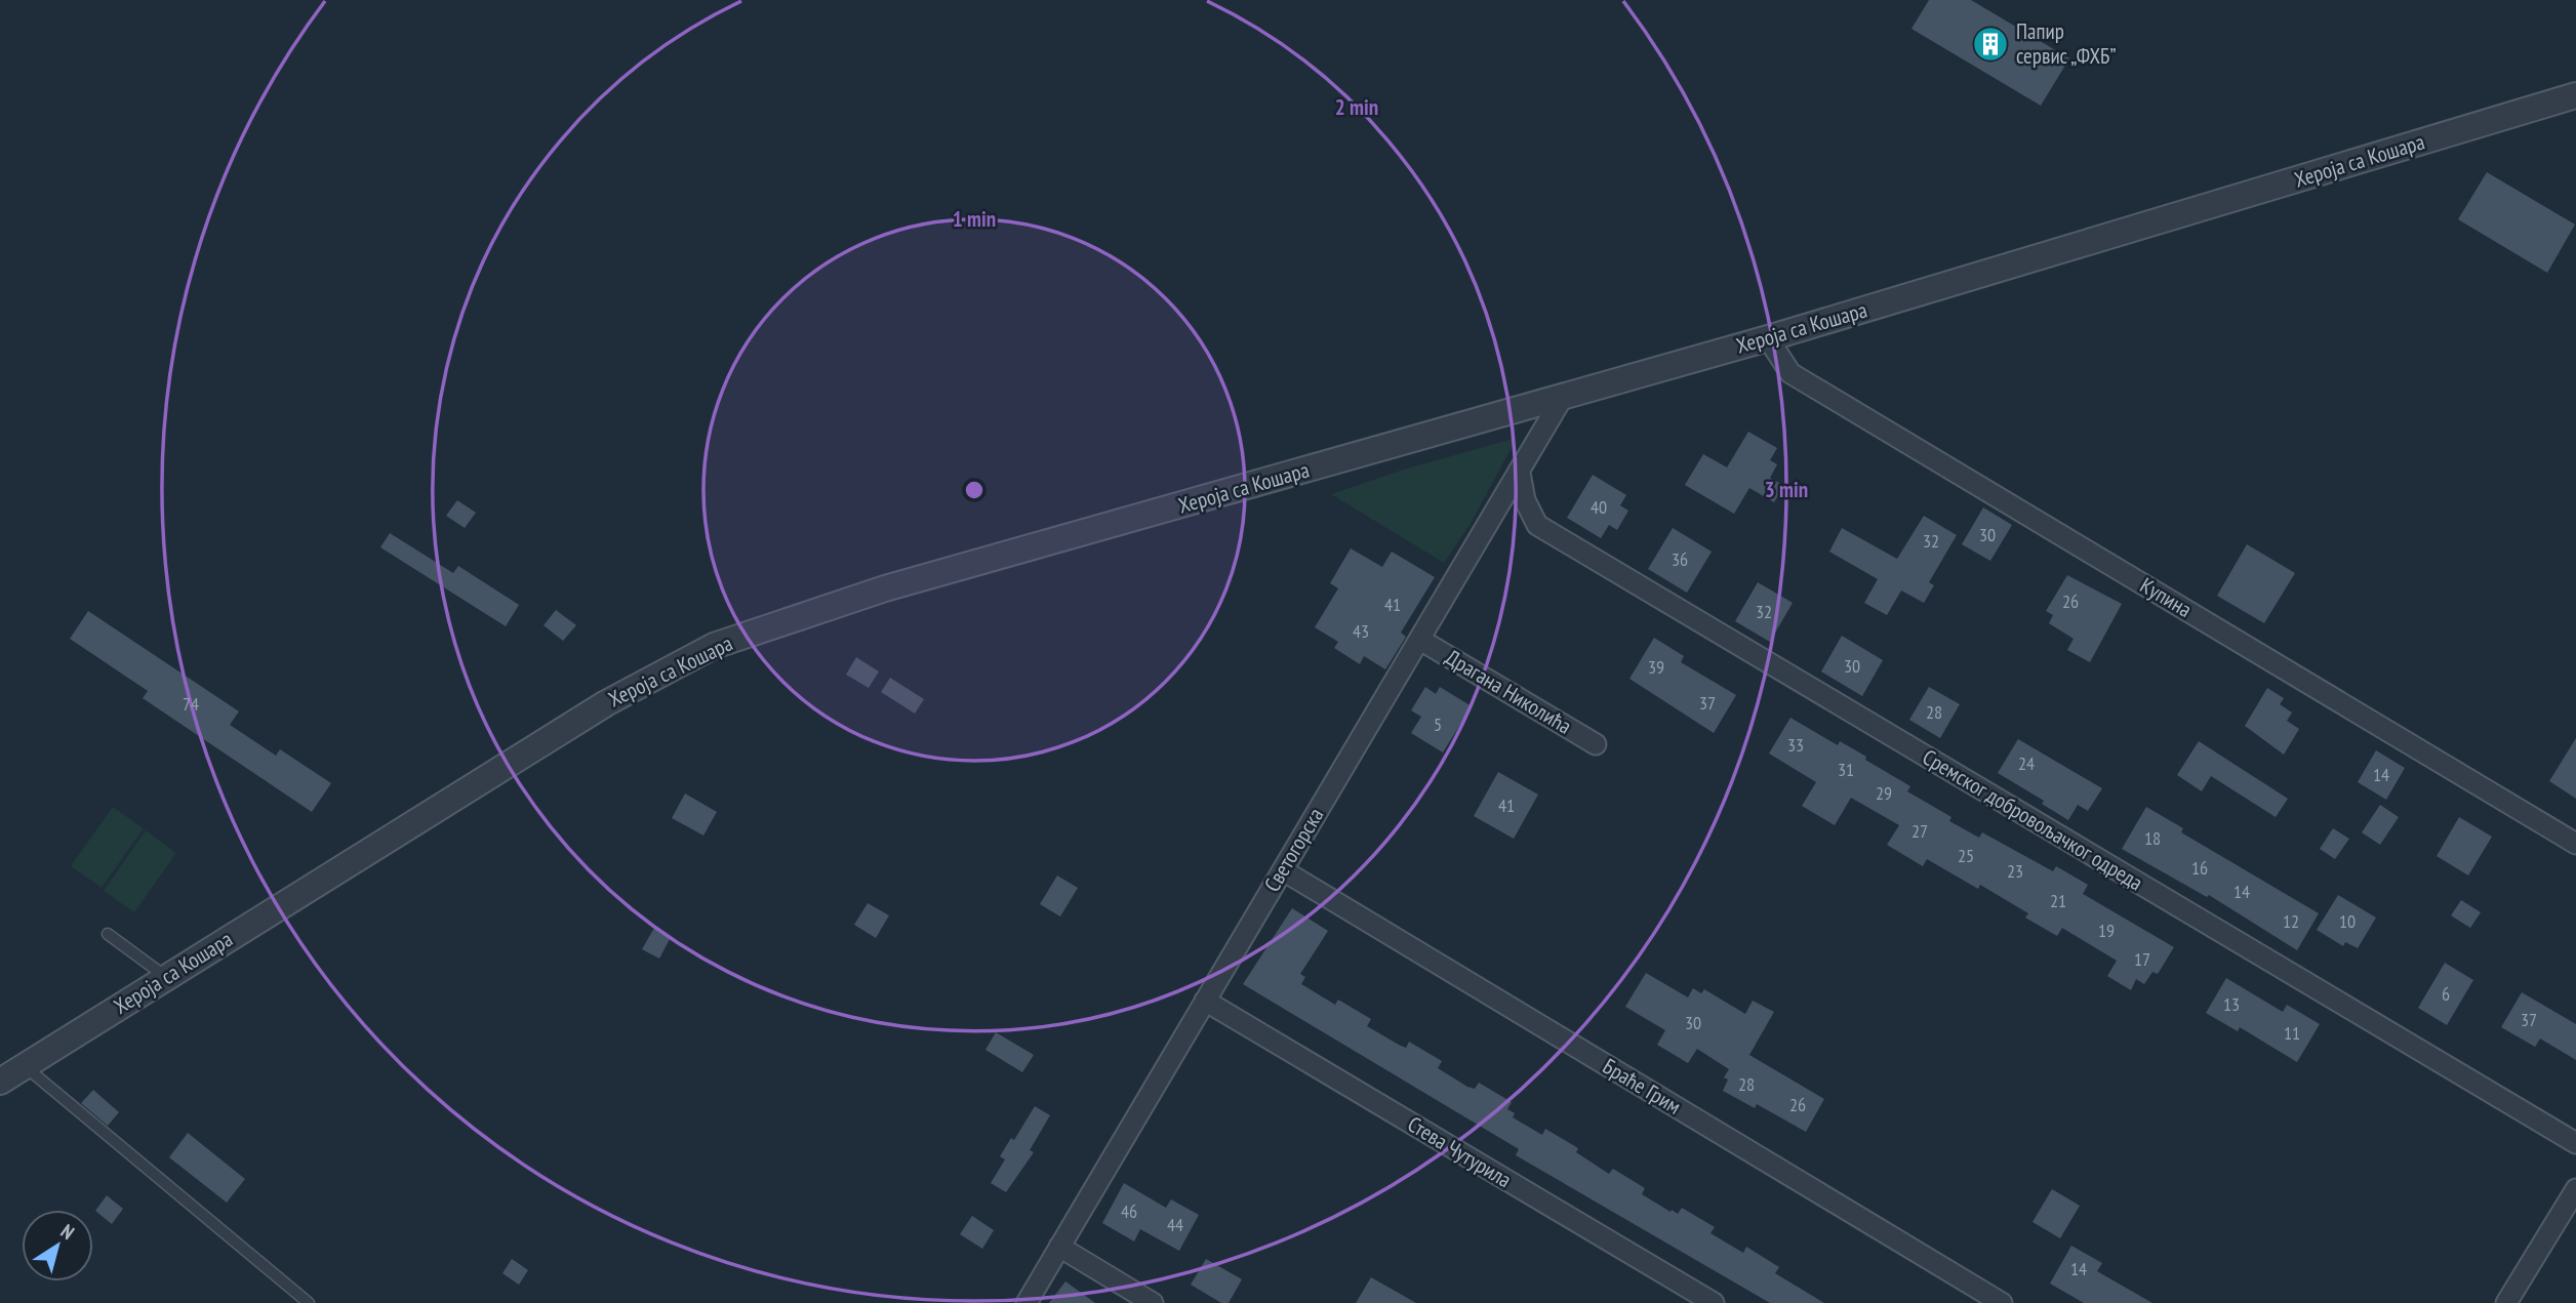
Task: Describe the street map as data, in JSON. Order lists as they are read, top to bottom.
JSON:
{
  "streets": {
    "street": [
      "Хероја са Кошара",
      "Купина",
      "Драгана Николића",
      "Сремског добровољачког одреда",
      "Светогорска",
      "Браће Грим",
      "Стева Чутурила"
    ]
  },
  "crossings": [
    ["Хероја са Кошара", "Купина"],
    ["Хероја са Кошара", "Светогорска"],
    ["Драгана Николића", "Светогорска"],
    ["Сремског добровољачког одреда", "Светогорска"],
    ["Светогорска", "Браће Грим"],
    ["Светогорска", "Стева Чутурила"]
  ],
  "places": {
    "building": ["Папир сервис „ФХБ”"]
  },
  "house_numbers": [
    "40",
    "30",
    "32",
    "36",
    "26",
    "41",
    "32",
    "43",
    "30",
    "39",
    "37",
    "74",
    "28",
    "5",
    "33",
    "24",
    "31",
    "14",
    "29",
    "41",
    "27",
    "18",
    "25",
    "16",
    "23",
    "14",
    "21",
    "12",
    "10",
    "19",
    "17",
    "6",
    "13",
    "37",
    "30",
    "11",
    "28",
    "26",
    "46",
    "44",
    "14"
  ],
  "north": "top right",
  "rings": ["2 min", "1 min", "3 min"]
}
